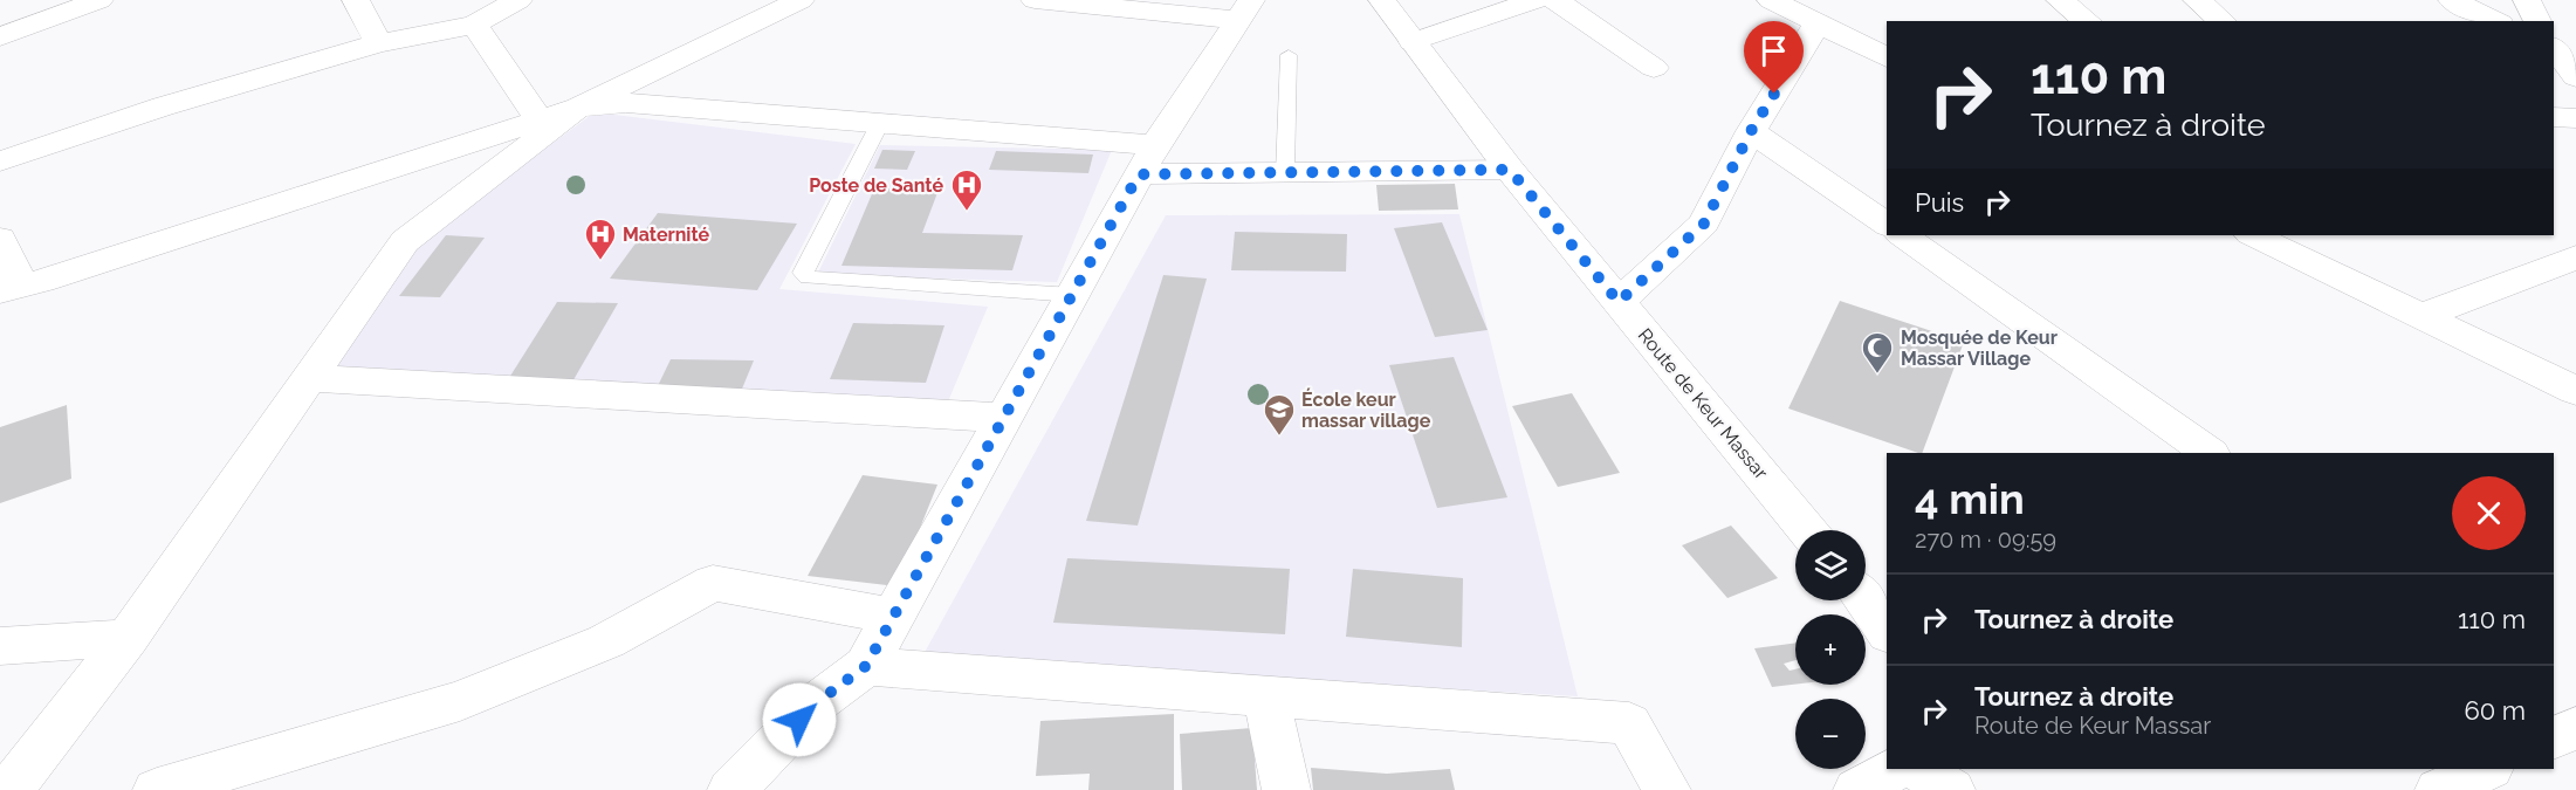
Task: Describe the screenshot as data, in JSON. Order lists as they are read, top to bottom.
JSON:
{
  "streets": {
    "street": ["Route de Keur Massar"]
  },
  "places": {
    "hospital": ["Poste de Santé", "Maternité"],
    "mosque": ["Mosquée de Keur Massar Village"],
    "school or university": ["École keur massar village"]
  },
  "page": {
    "turn": ["110 m", "Tournez à droite"],
    "then": "Puis",
    "heading": ["4 min", "270 m · 09:59"],
    "map_buttons": ["+", "−"],
    "list": [
      {
        "name": "Tournez à droite",
        "value": "110 m"
      },
      {
        "name": "Tournez à droite",
        "note": "Route de Keur Massar",
        "value": "60 m"
      }
    ]
  }
}
